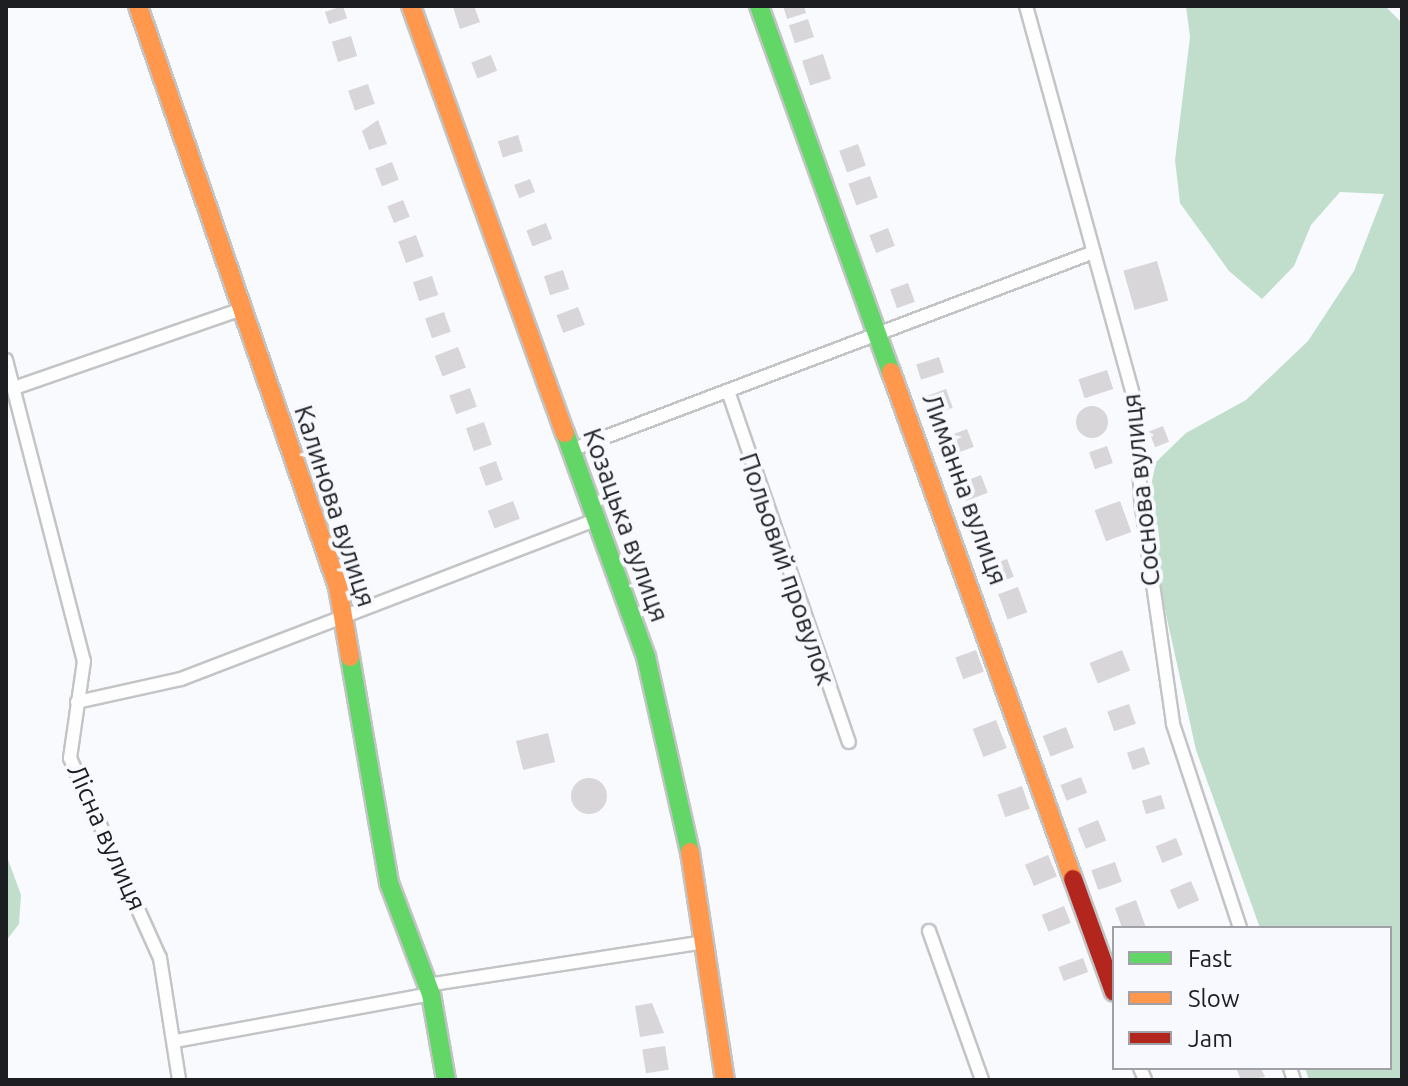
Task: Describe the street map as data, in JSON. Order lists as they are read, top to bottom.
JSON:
{
  "streets": {
    "street": [
      "Лиманна вулиця",
      "Соснова вулиця",
      "Калинова вулиця",
      "Козацька вулиця",
      "Польовий провулок",
      "Лісна вулиця"
    ]
  },
  "legend": ["Fast", "Slow", "Jam"]
}
